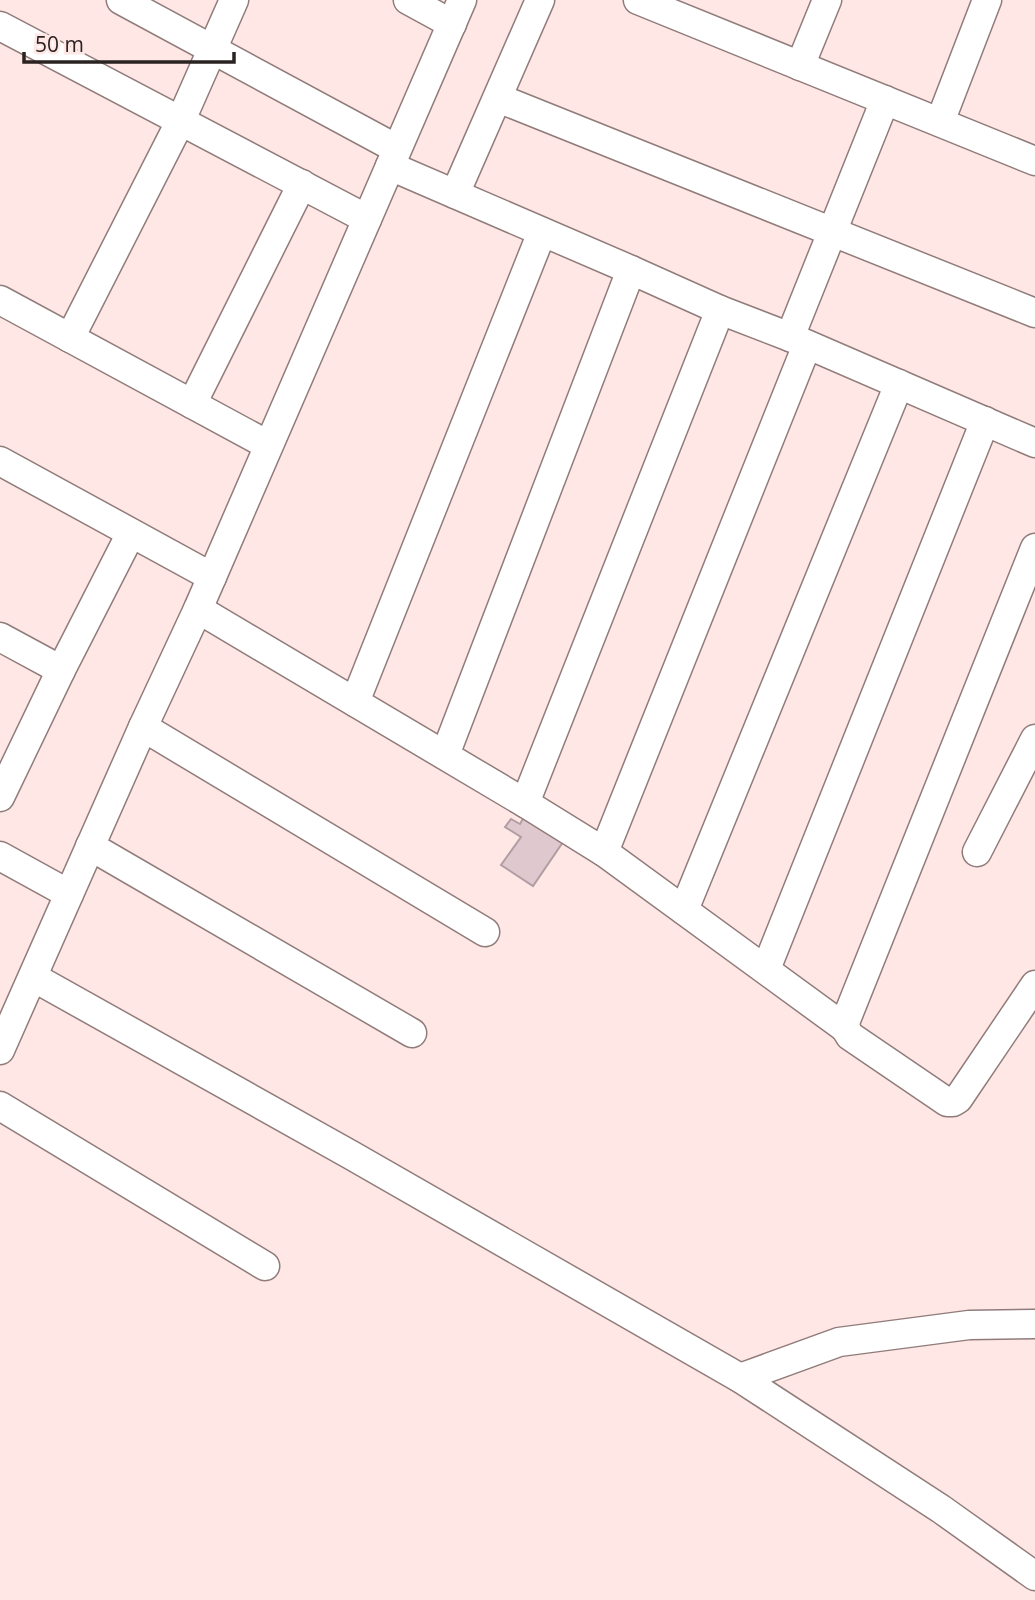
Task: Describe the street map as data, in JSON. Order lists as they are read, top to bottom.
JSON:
{
  "scale_bar": "50 m"
}
